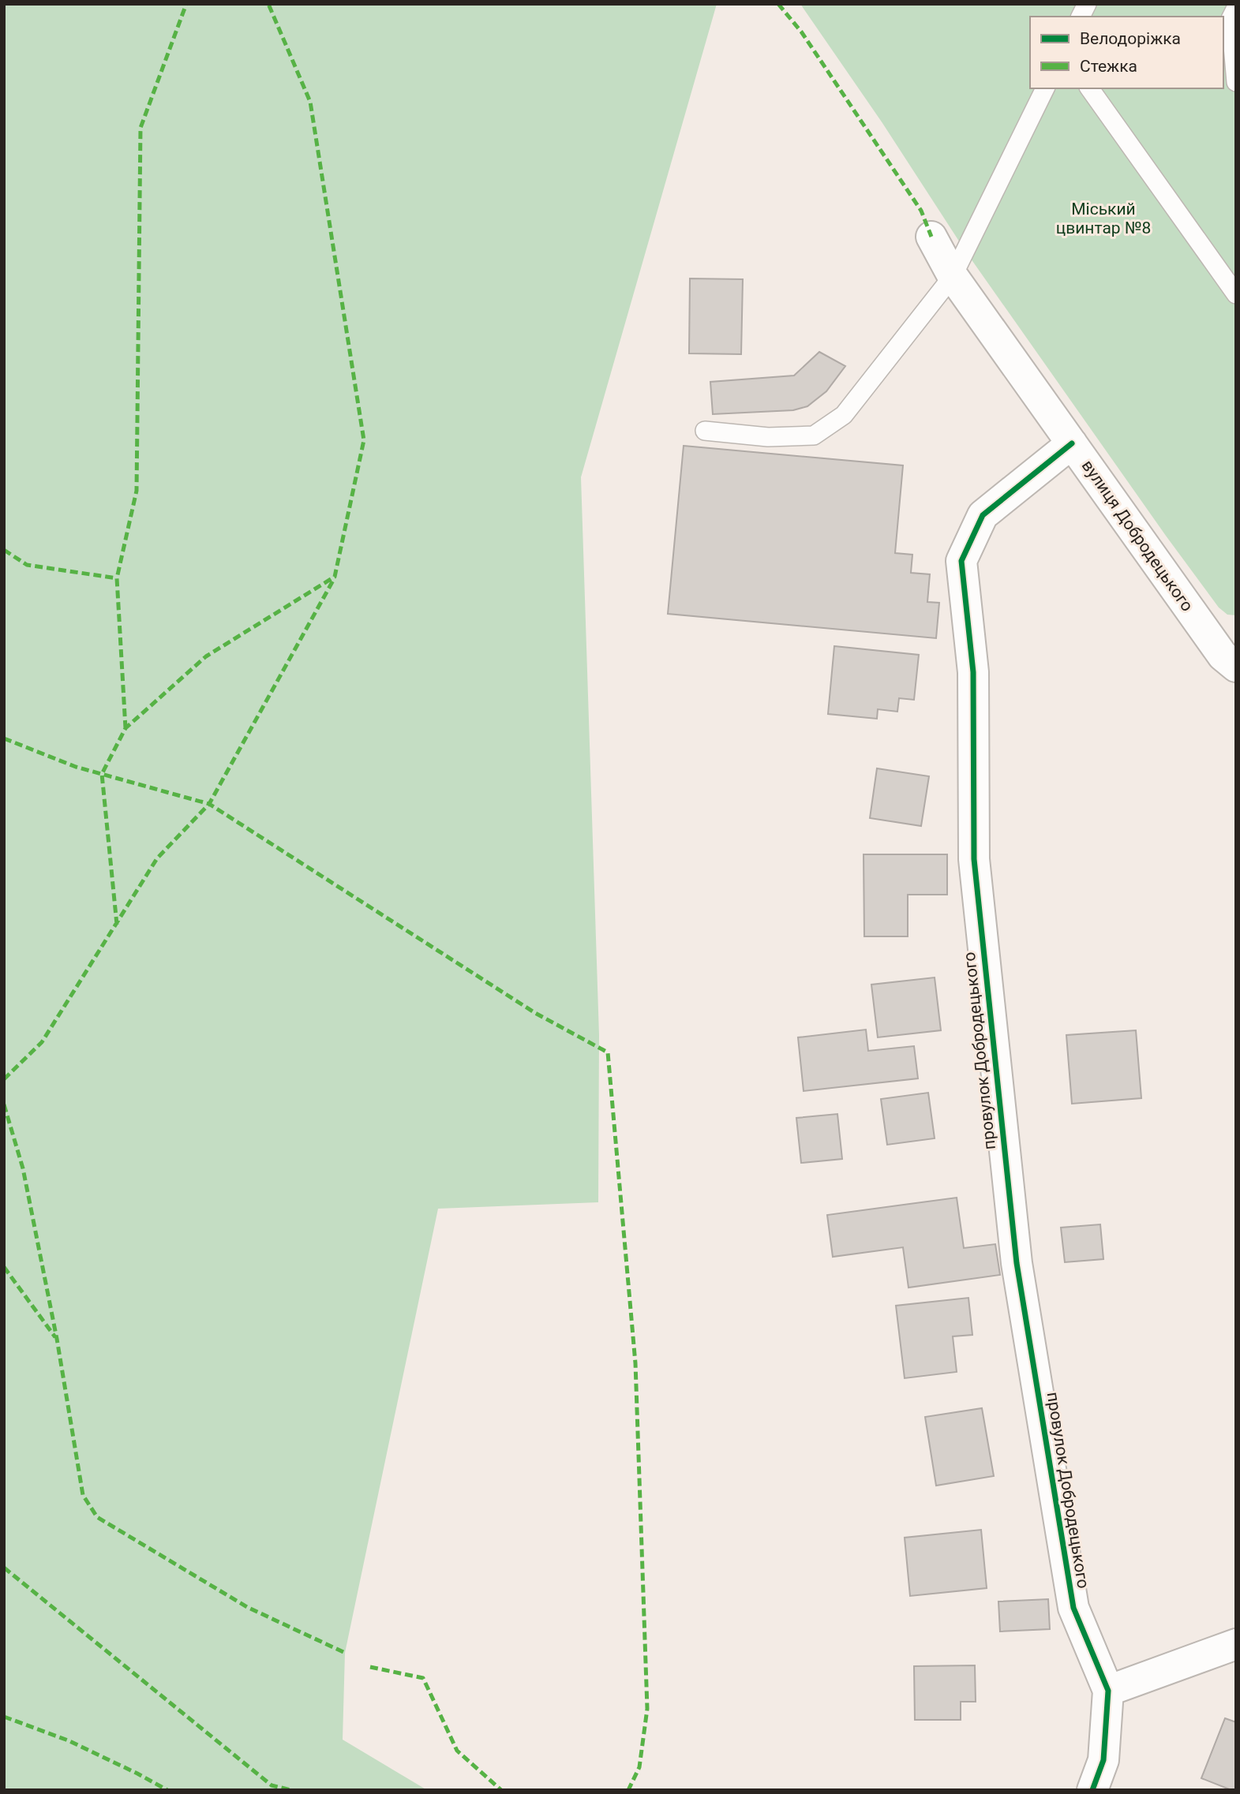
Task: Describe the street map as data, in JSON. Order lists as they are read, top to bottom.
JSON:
{
  "streets": {
    "street": ["вулиця Добродецького", "провулок Добродецького"]
  },
  "crossings": [
    ["вулиця Добродецького", "провулок Добродецького"]
  ],
  "parks": ["Міський цвинтар №8"],
  "legend": ["Велодоріжка", "Стежка"]
}
